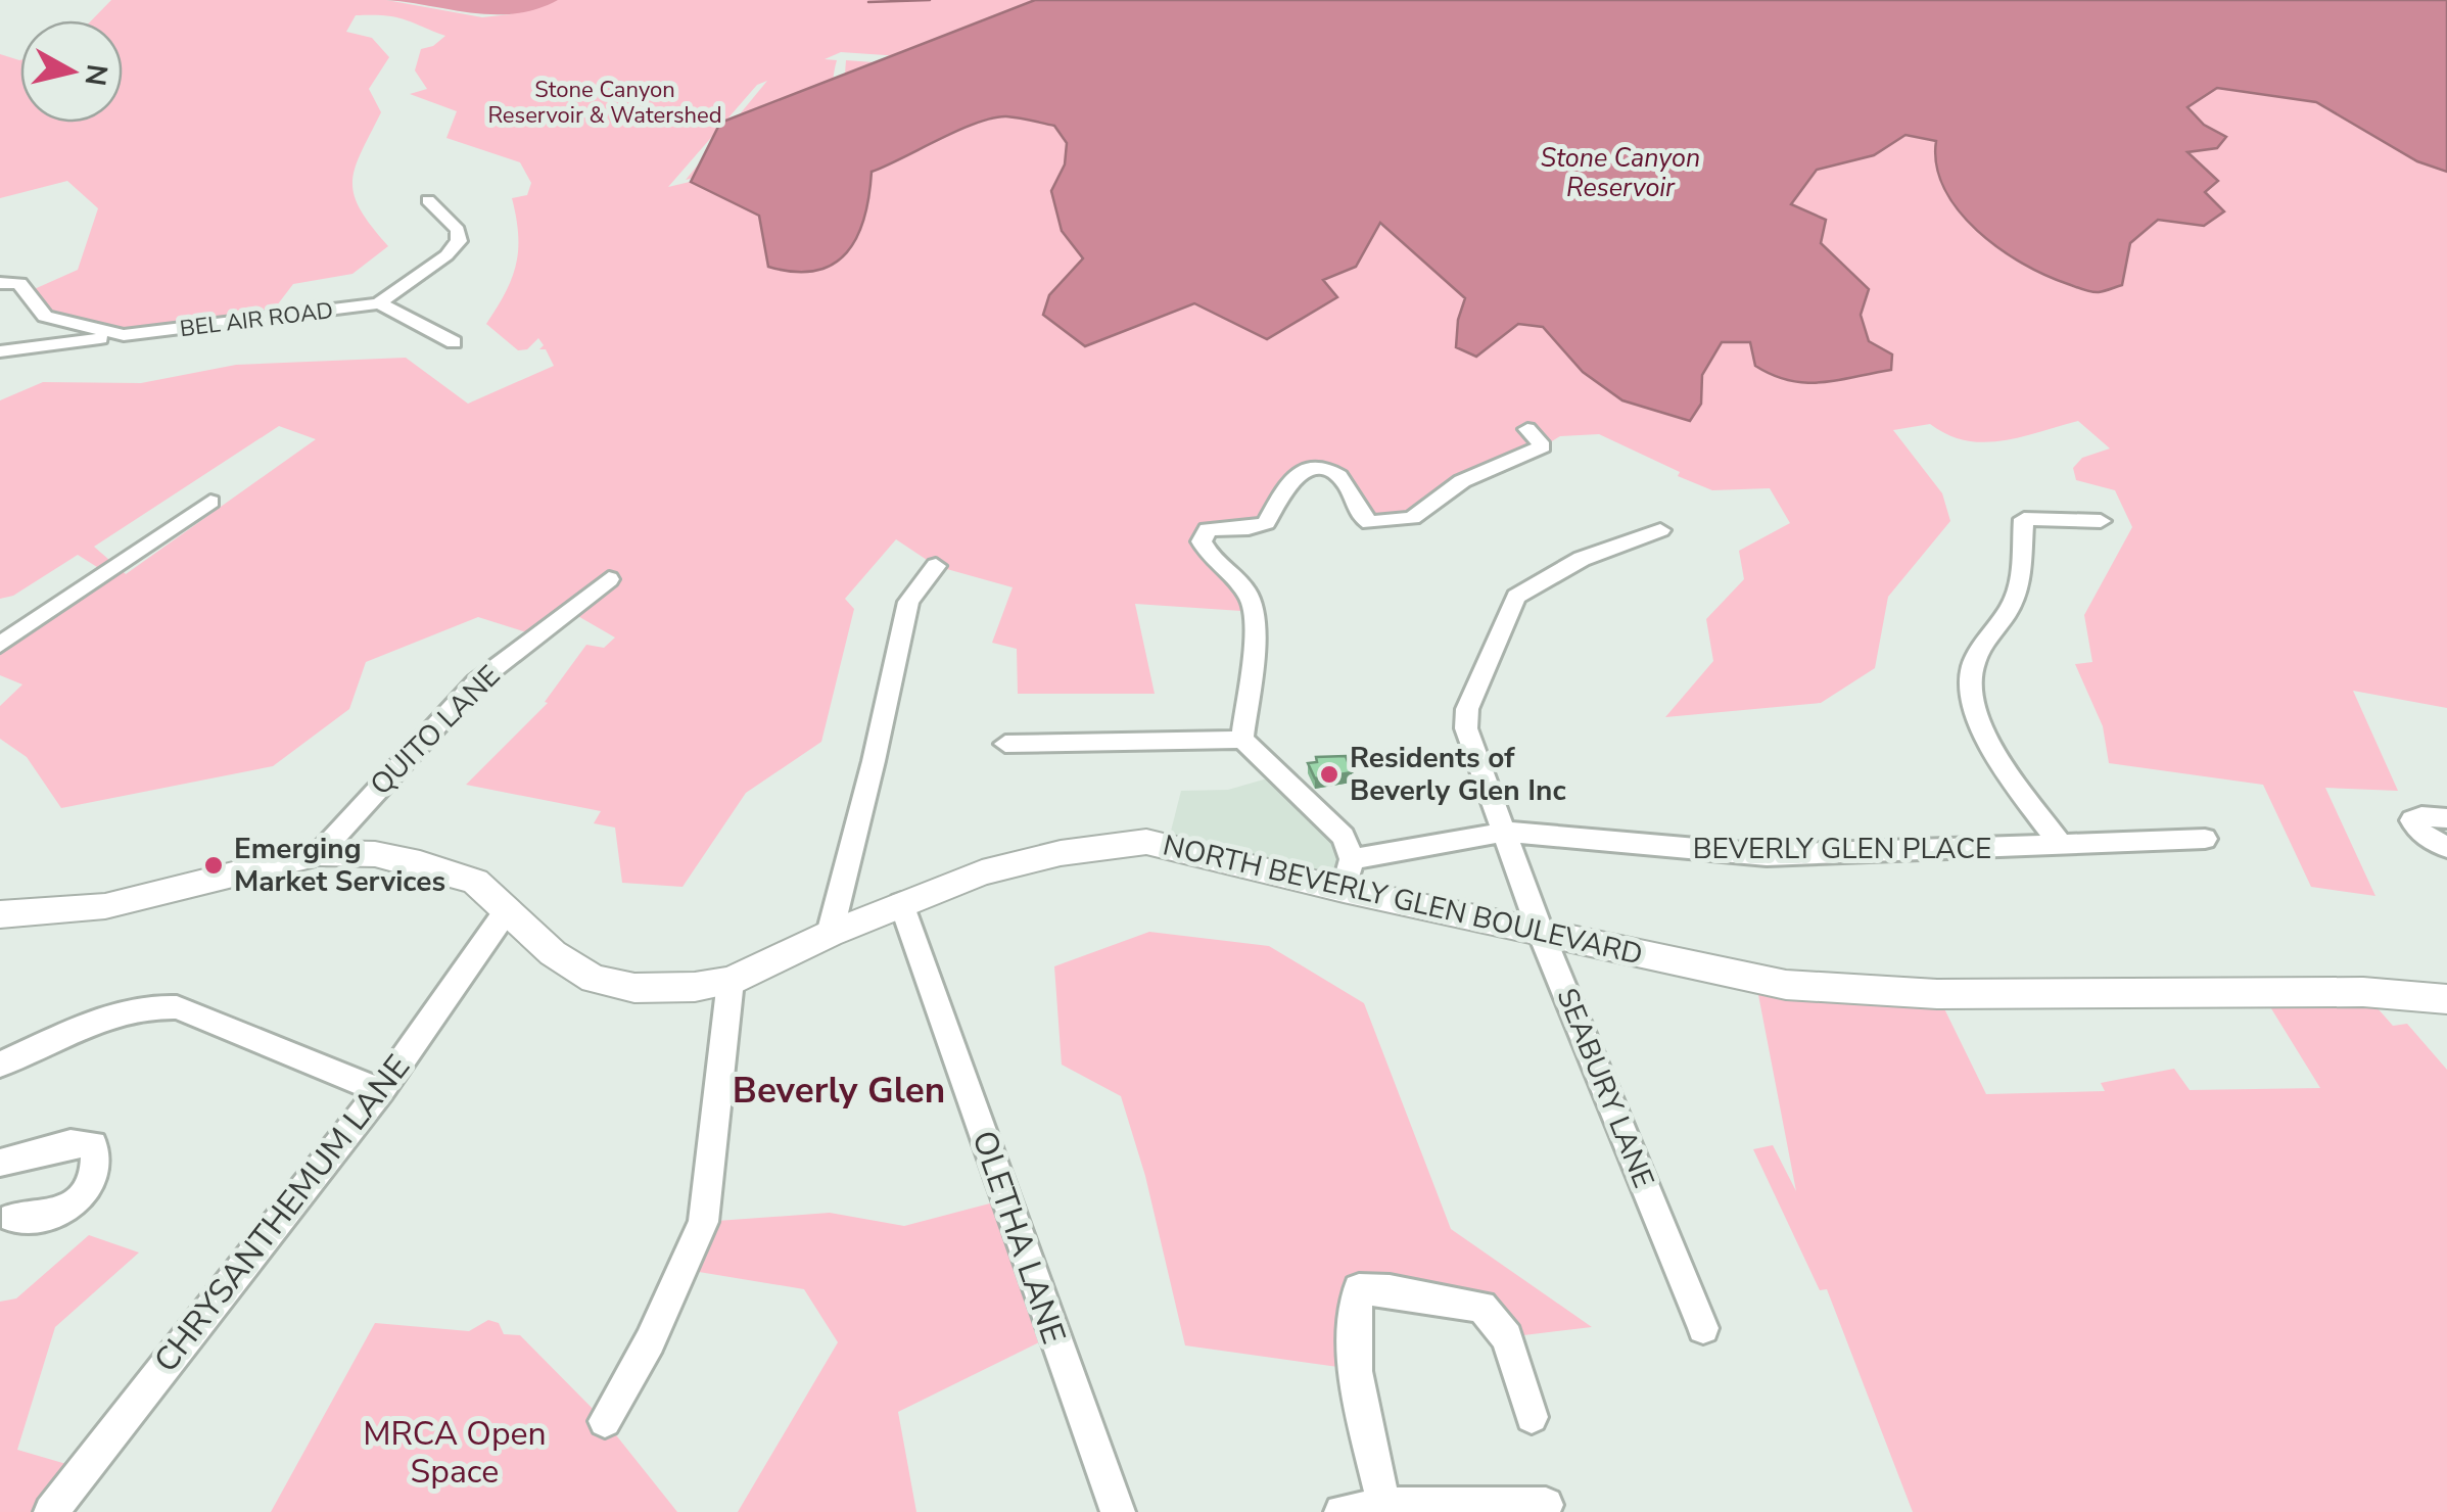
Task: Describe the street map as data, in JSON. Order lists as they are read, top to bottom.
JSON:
{
  "streets": {
    "main road": ["NORTH BEVERLY GLEN BOULEVARD"],
    "street": [
      "BEL AIR ROAD",
      "QUITO LANE",
      "BEVERLY GLEN PLACE",
      "SEABURY LANE",
      "CHRYSANTHEMUM LANE",
      "OLETHA LANE"
    ]
  },
  "crossings": [
    ["QUITO LANE", "NORTH BEVERLY GLEN BOULEVARD"],
    ["BEVERLY GLEN PLACE", "SEABURY LANE"],
    ["NORTH BEVERLY GLEN BOULEVARD", "SEABURY LANE"],
    ["NORTH BEVERLY GLEN BOULEVARD", "CHRYSANTHEMUM LANE"],
    ["NORTH BEVERLY GLEN BOULEVARD", "OLETHA LANE"]
  ],
  "districts": ["Beverly Glen"],
  "water": ["Stone Canyon Reservoir"],
  "parks": ["Stone Canyon Reservoir & Watershed", "MRCA Open Space"],
  "places": ["Residents of Beverly Glen Inc", "Emerging Market Services"],
  "north": "right"
}
